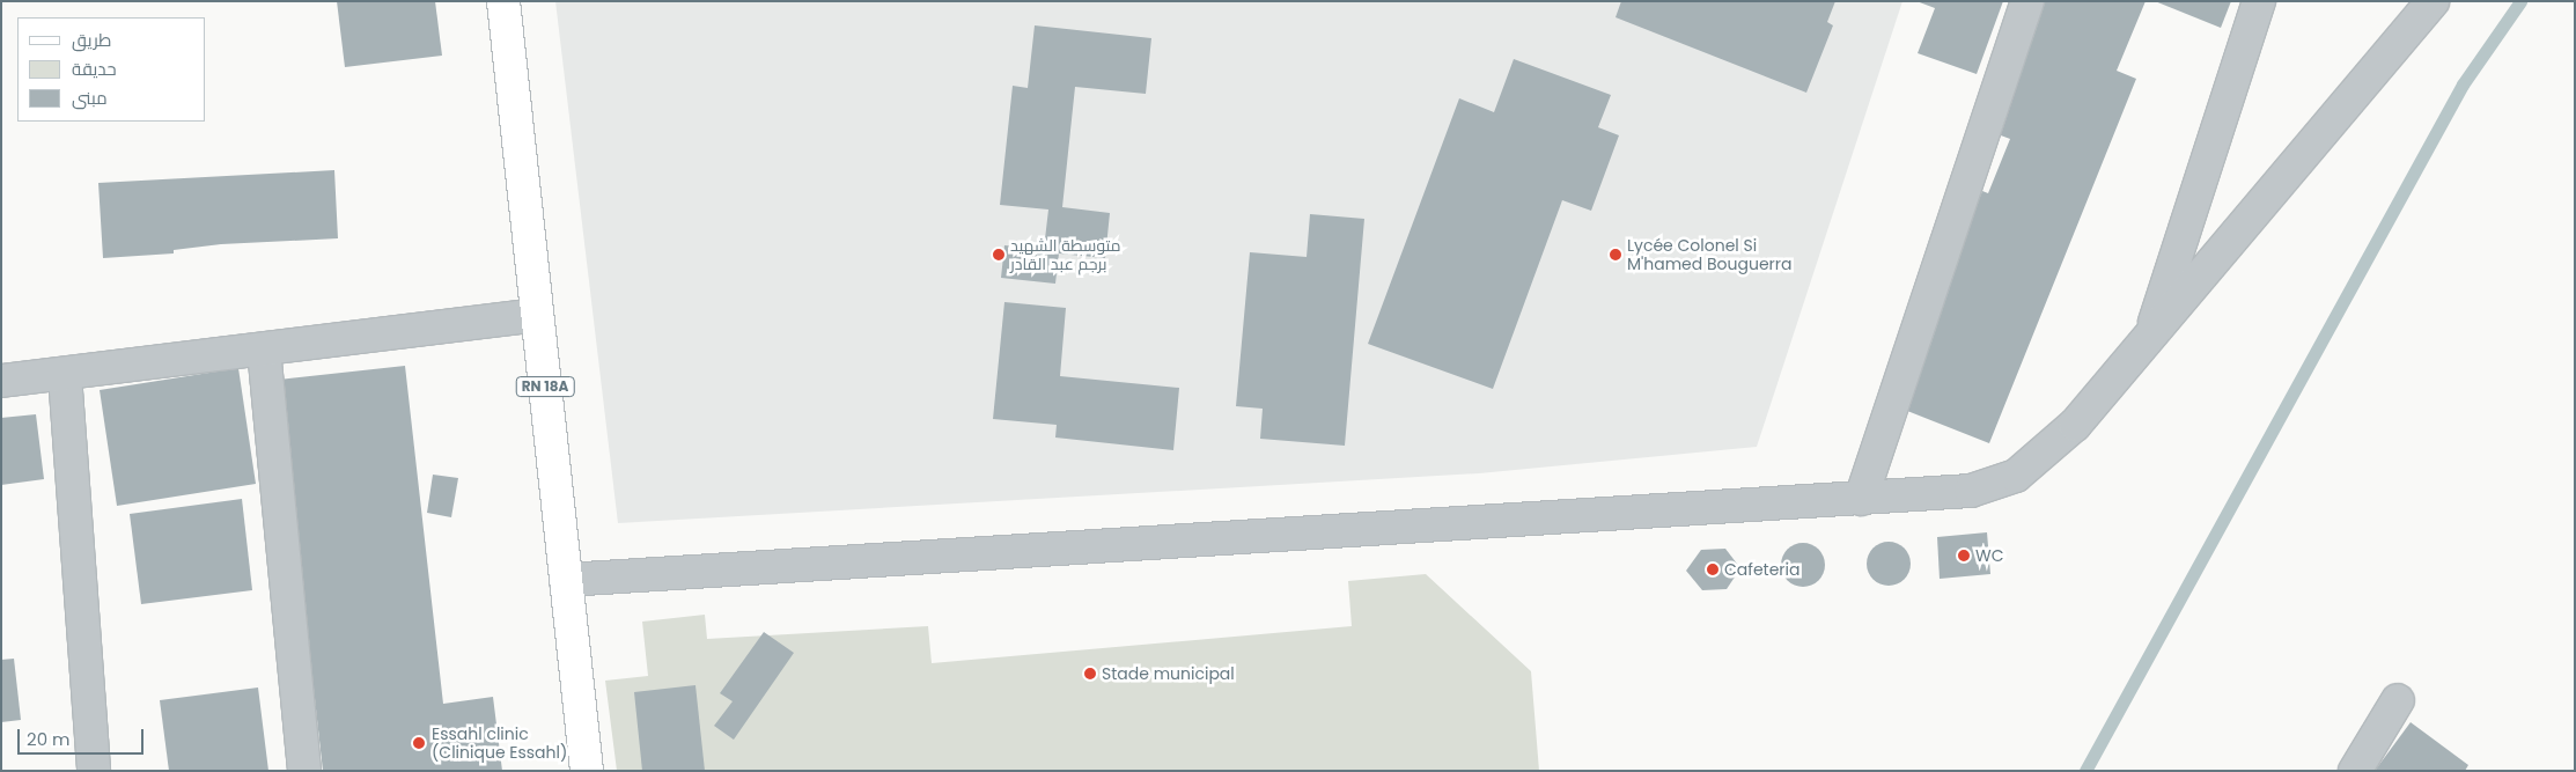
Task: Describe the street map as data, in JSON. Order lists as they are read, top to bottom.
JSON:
{
  "streets": {
    "main road": ["RN 18A"]
  },
  "places": [
    "متوسطة الشهيد برجم عبد القادر",
    "Lycée Colonel Si M'hamed Bouguerra",
    "WC",
    "Cafeteria",
    "Stade municipal",
    "Essahl clinic (Clinique Essahl)"
  ],
  "legend": ["طريق", "حديقة", "مبنى"],
  "scale_bar": "20 m"
}
